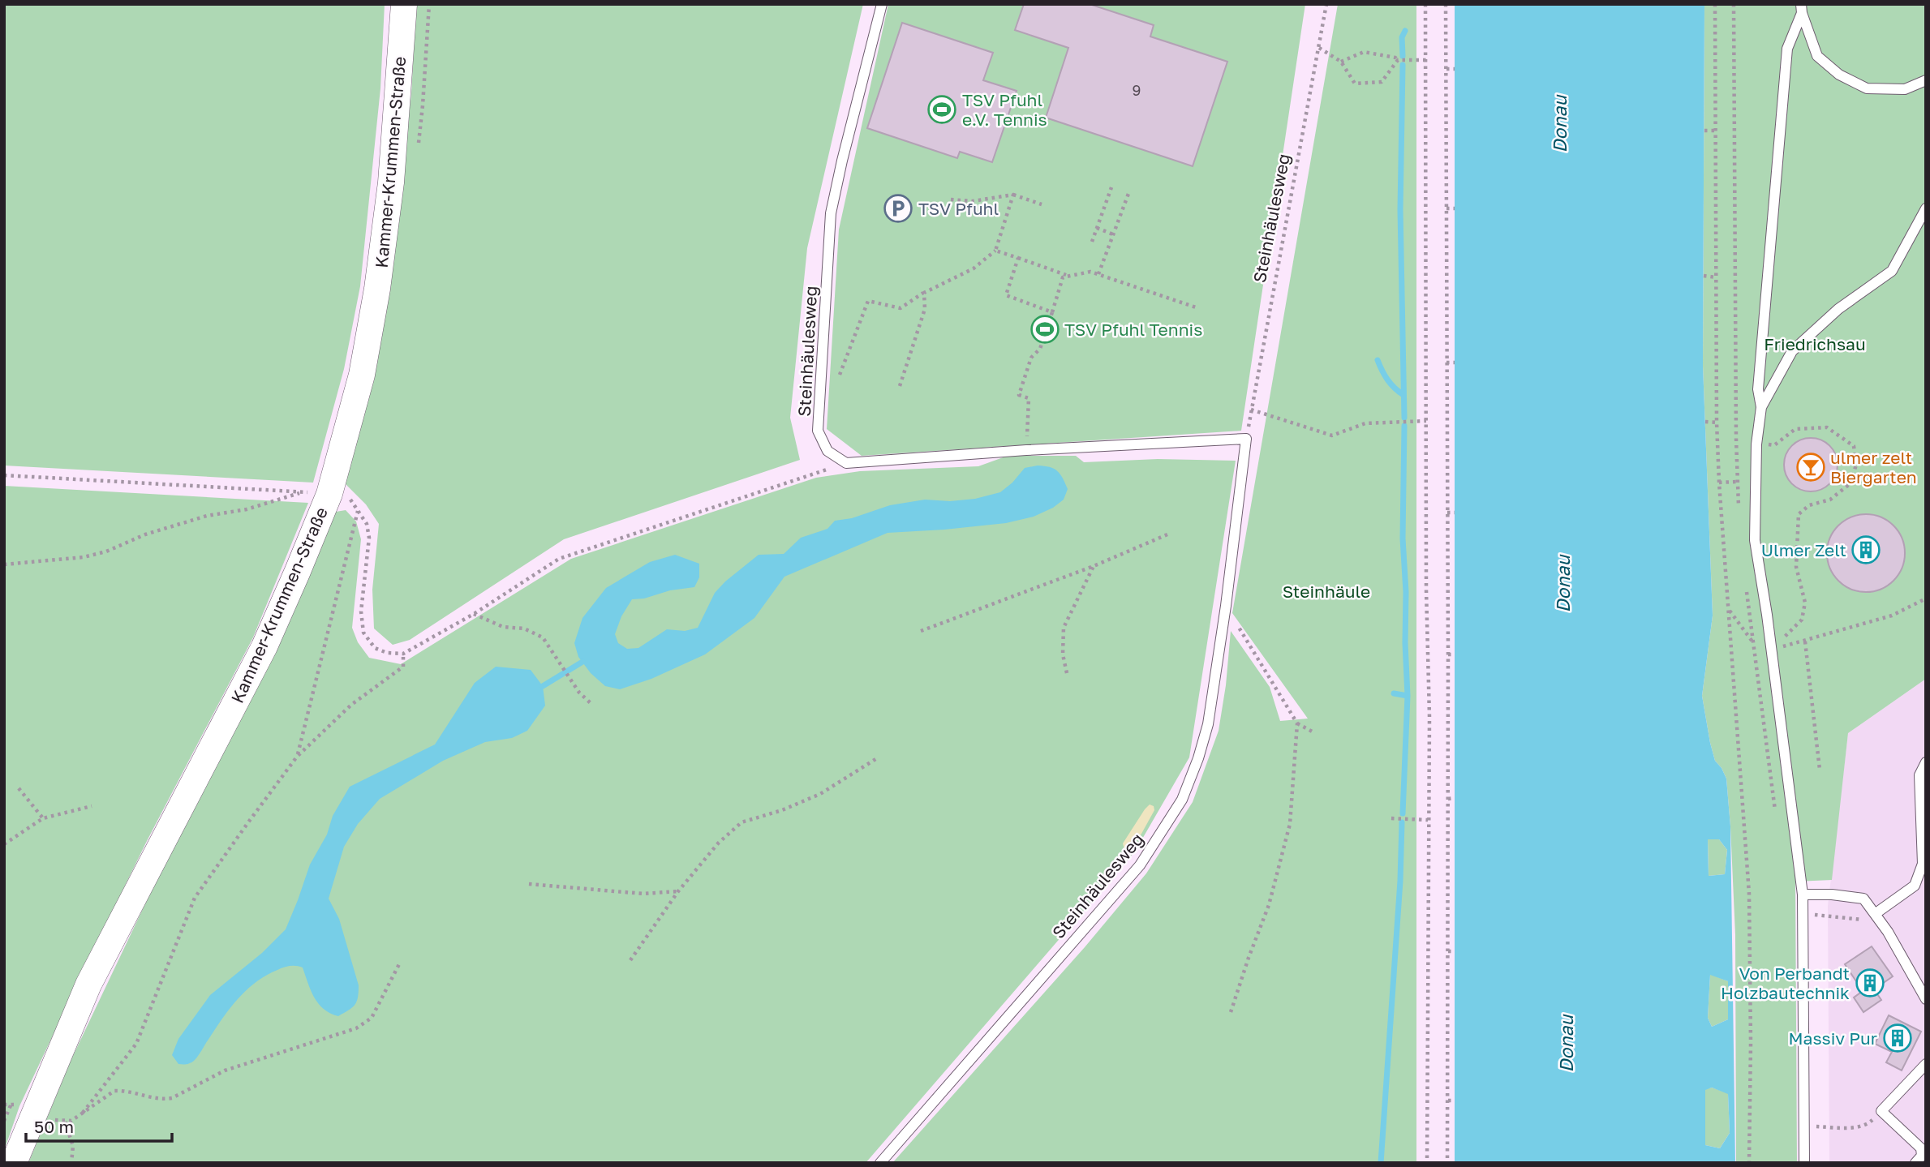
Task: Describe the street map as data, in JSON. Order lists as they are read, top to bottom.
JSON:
{
  "streets": {
    "street": ["Kammer-Krummen-Straße"],
    "lane": ["Steinhäulesweg"]
  },
  "water": ["Donau"],
  "parks": ["Friedrichsau", "Steinhäule"],
  "places": {
    "sports": ["TSV Pfuhl e.V. Tennis", "TSV Pfuhl Tennis"],
    "parking": ["TSV Pfuhl"],
    "bar": ["ulmer zelt Biergarten"],
    "building": ["Ulmer Zelt", "Von Perbandt Holzbautechnik", "Massiv Pur"]
  },
  "house_numbers": ["9"],
  "scale_bar": "50 m"
}
